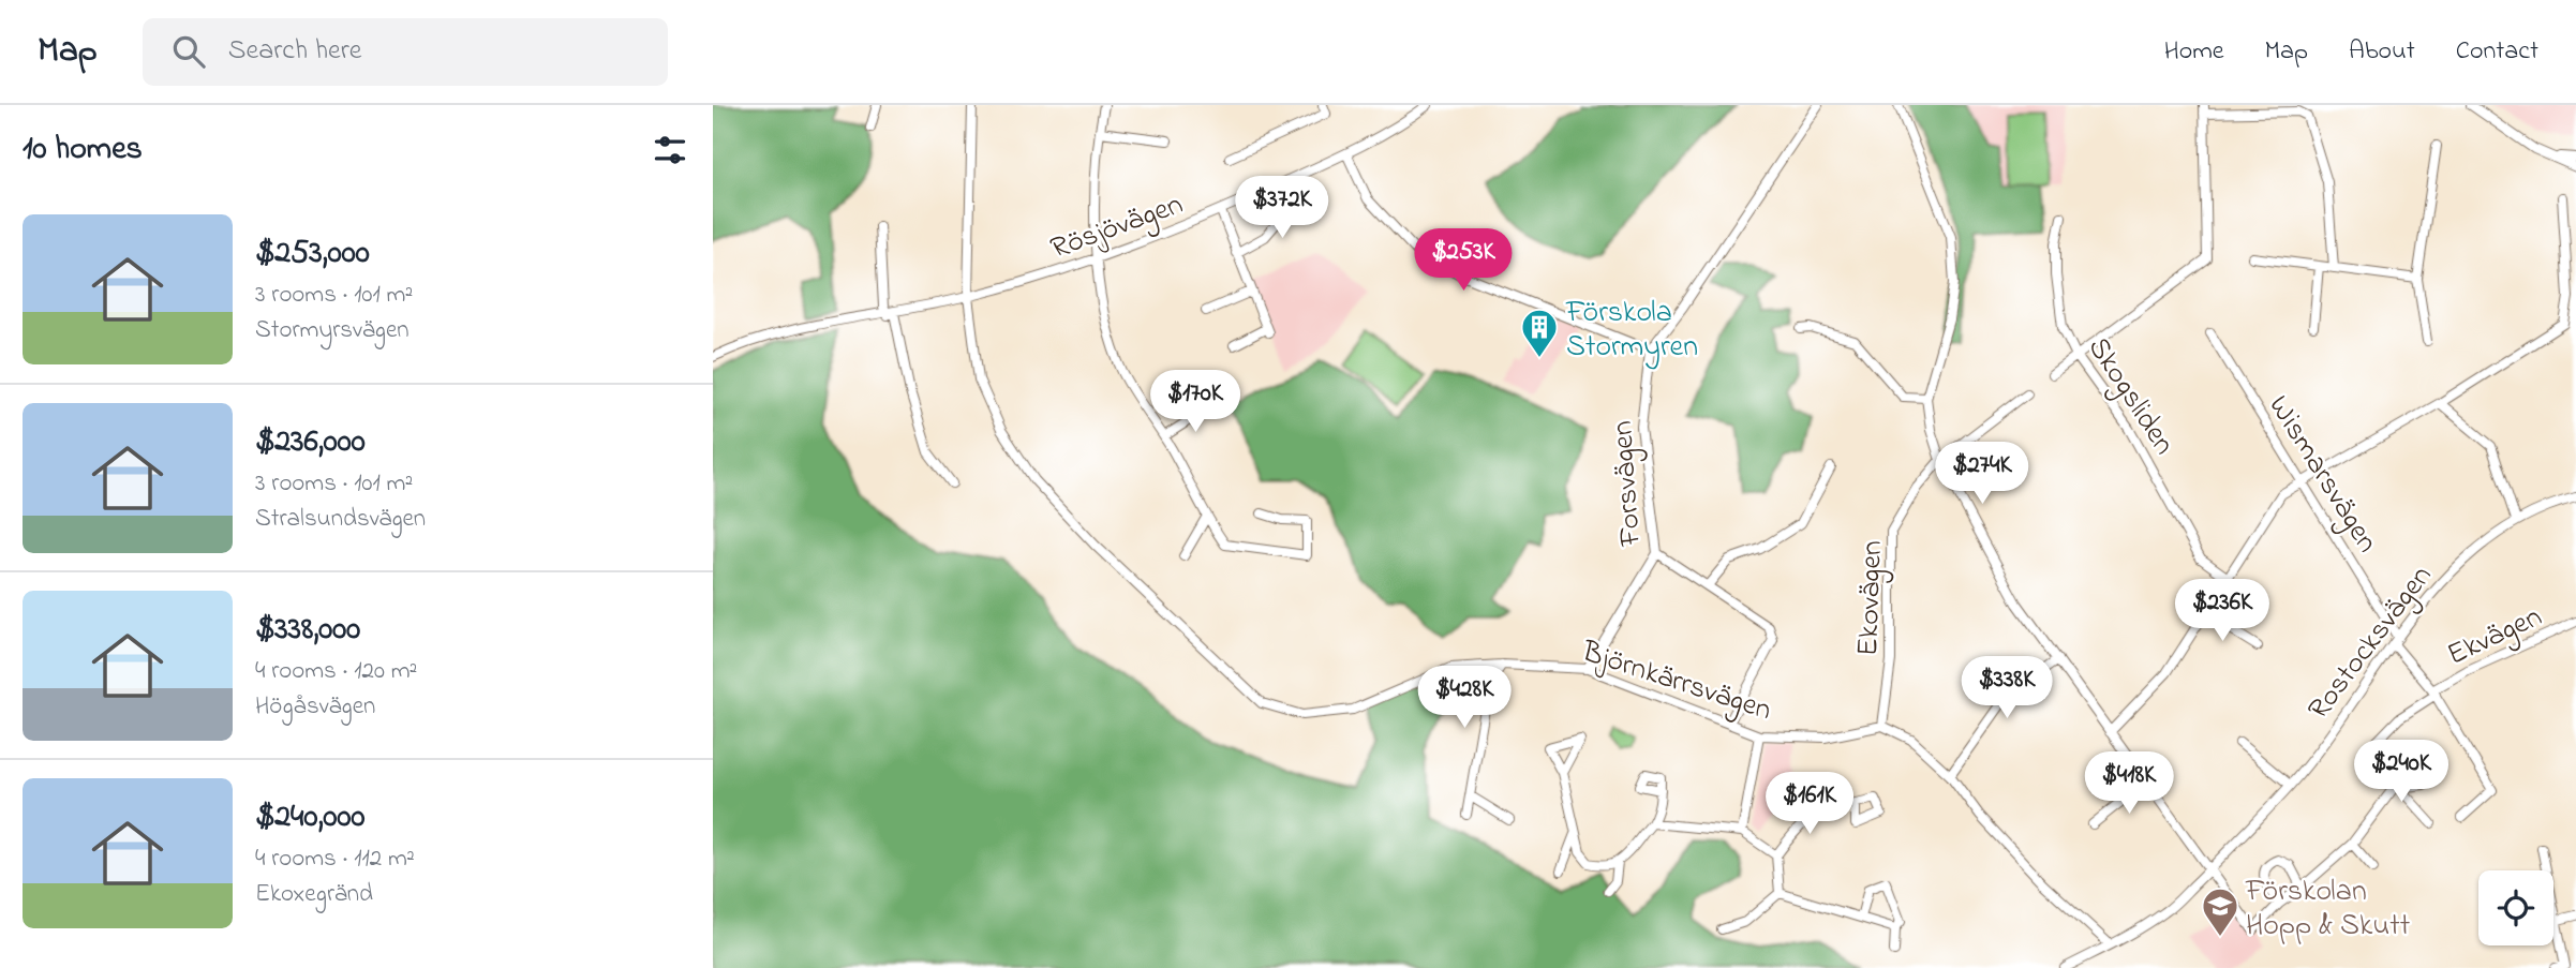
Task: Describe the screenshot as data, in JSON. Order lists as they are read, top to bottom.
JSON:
{
  "streets": {
    "street": [
      "Rösjövägen",
      "Skogsliden",
      "Wismarsvägen",
      "Forsvägen",
      "Ekovägen",
      "Ekvägen",
      "Rostocksvägen",
      "Björnkärrsvägen"
    ]
  },
  "crossings": [
    ["Rösjövägen", "Björnkärrsvägen"],
    ["Wismarsvägen", "Ekvägen"],
    ["Wismarsvägen", "Rostocksvägen"],
    ["Forsvägen", "Björnkärrsvägen"],
    ["Ekovägen", "Björnkärrsvägen"]
  ],
  "places": {
    "building": ["Förskola Stormyren"],
    "school or university": ["Förskolan Hopp & Skutt"]
  },
  "page": {
    "header": "Map",
    "search": "Search here",
    "nav": [
      "Home",
      "Map",
      "About",
      "Contact"
    ],
    "heading": "10 homes",
    "price": [
      "$372K",
      "$253K",
      "$170K",
      "$274K",
      "$236K",
      "$338K",
      "$428K",
      "$240K",
      "$418K",
      "$161K"
    ],
    "list": [
      {
        "name": "$253,000",
        "note": "3 rooms · 101 m² · Stormyrsvägen"
      },
      {
        "name": "$236,000",
        "note": "3 rooms · 101 m² · Stralsundsvägen"
      },
      {
        "name": "$338,000",
        "note": "4 rooms · 120 m² · Högåsvägen"
      },
      {
        "name": "$240,000",
        "note": "4 rooms · 112 m² · Ekoxegränd"
      }
    ]
  }
}
